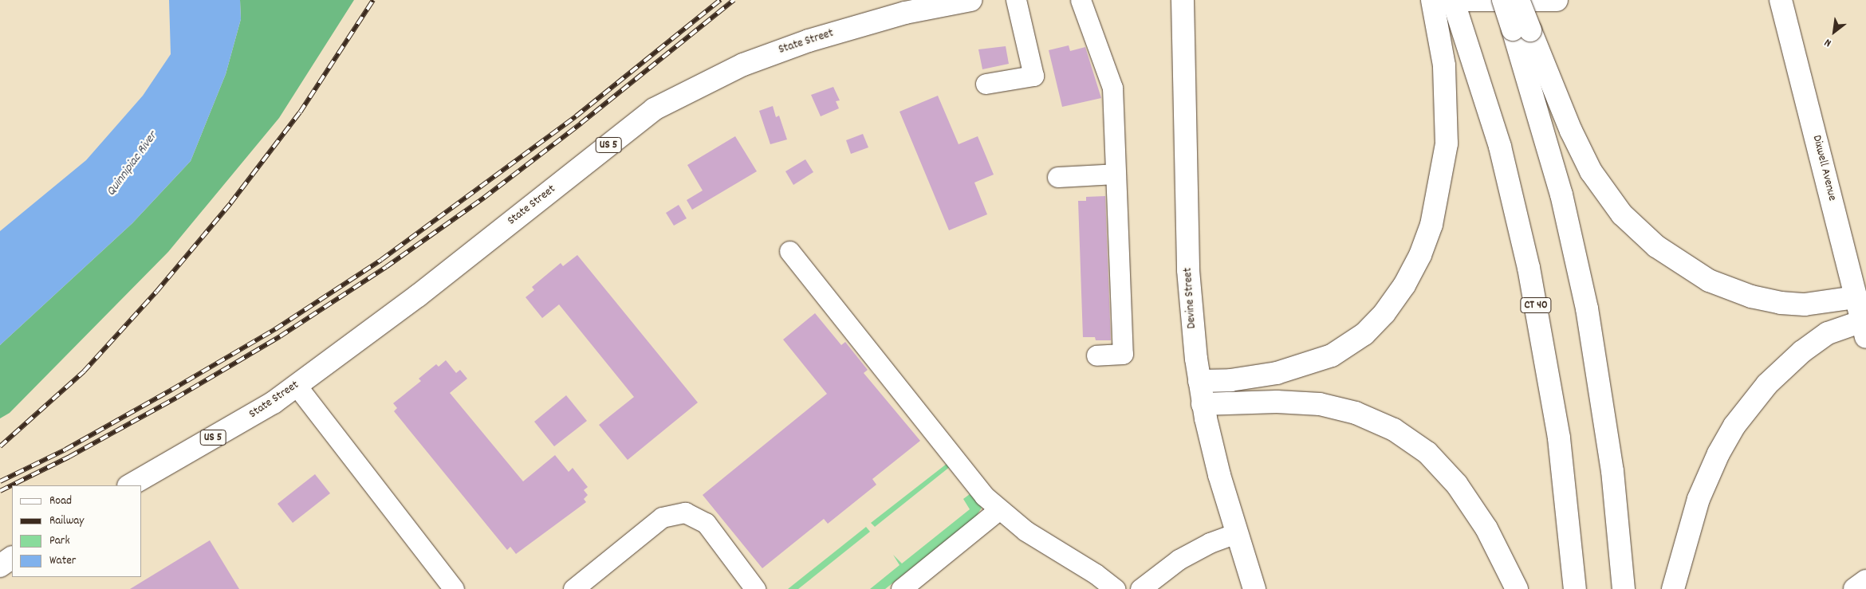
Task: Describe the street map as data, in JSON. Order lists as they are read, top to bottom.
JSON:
{
  "streets": {
    "main road": [
      "State Street",
      "US 5",
      "Dixwell Avenue",
      "Devine Street",
      "CT 40"
    ]
  },
  "water": ["Quinnipiac River"],
  "legend": [
    "Road",
    "Railway",
    "Park",
    "Water"
  ],
  "north": "bottom left"
}
